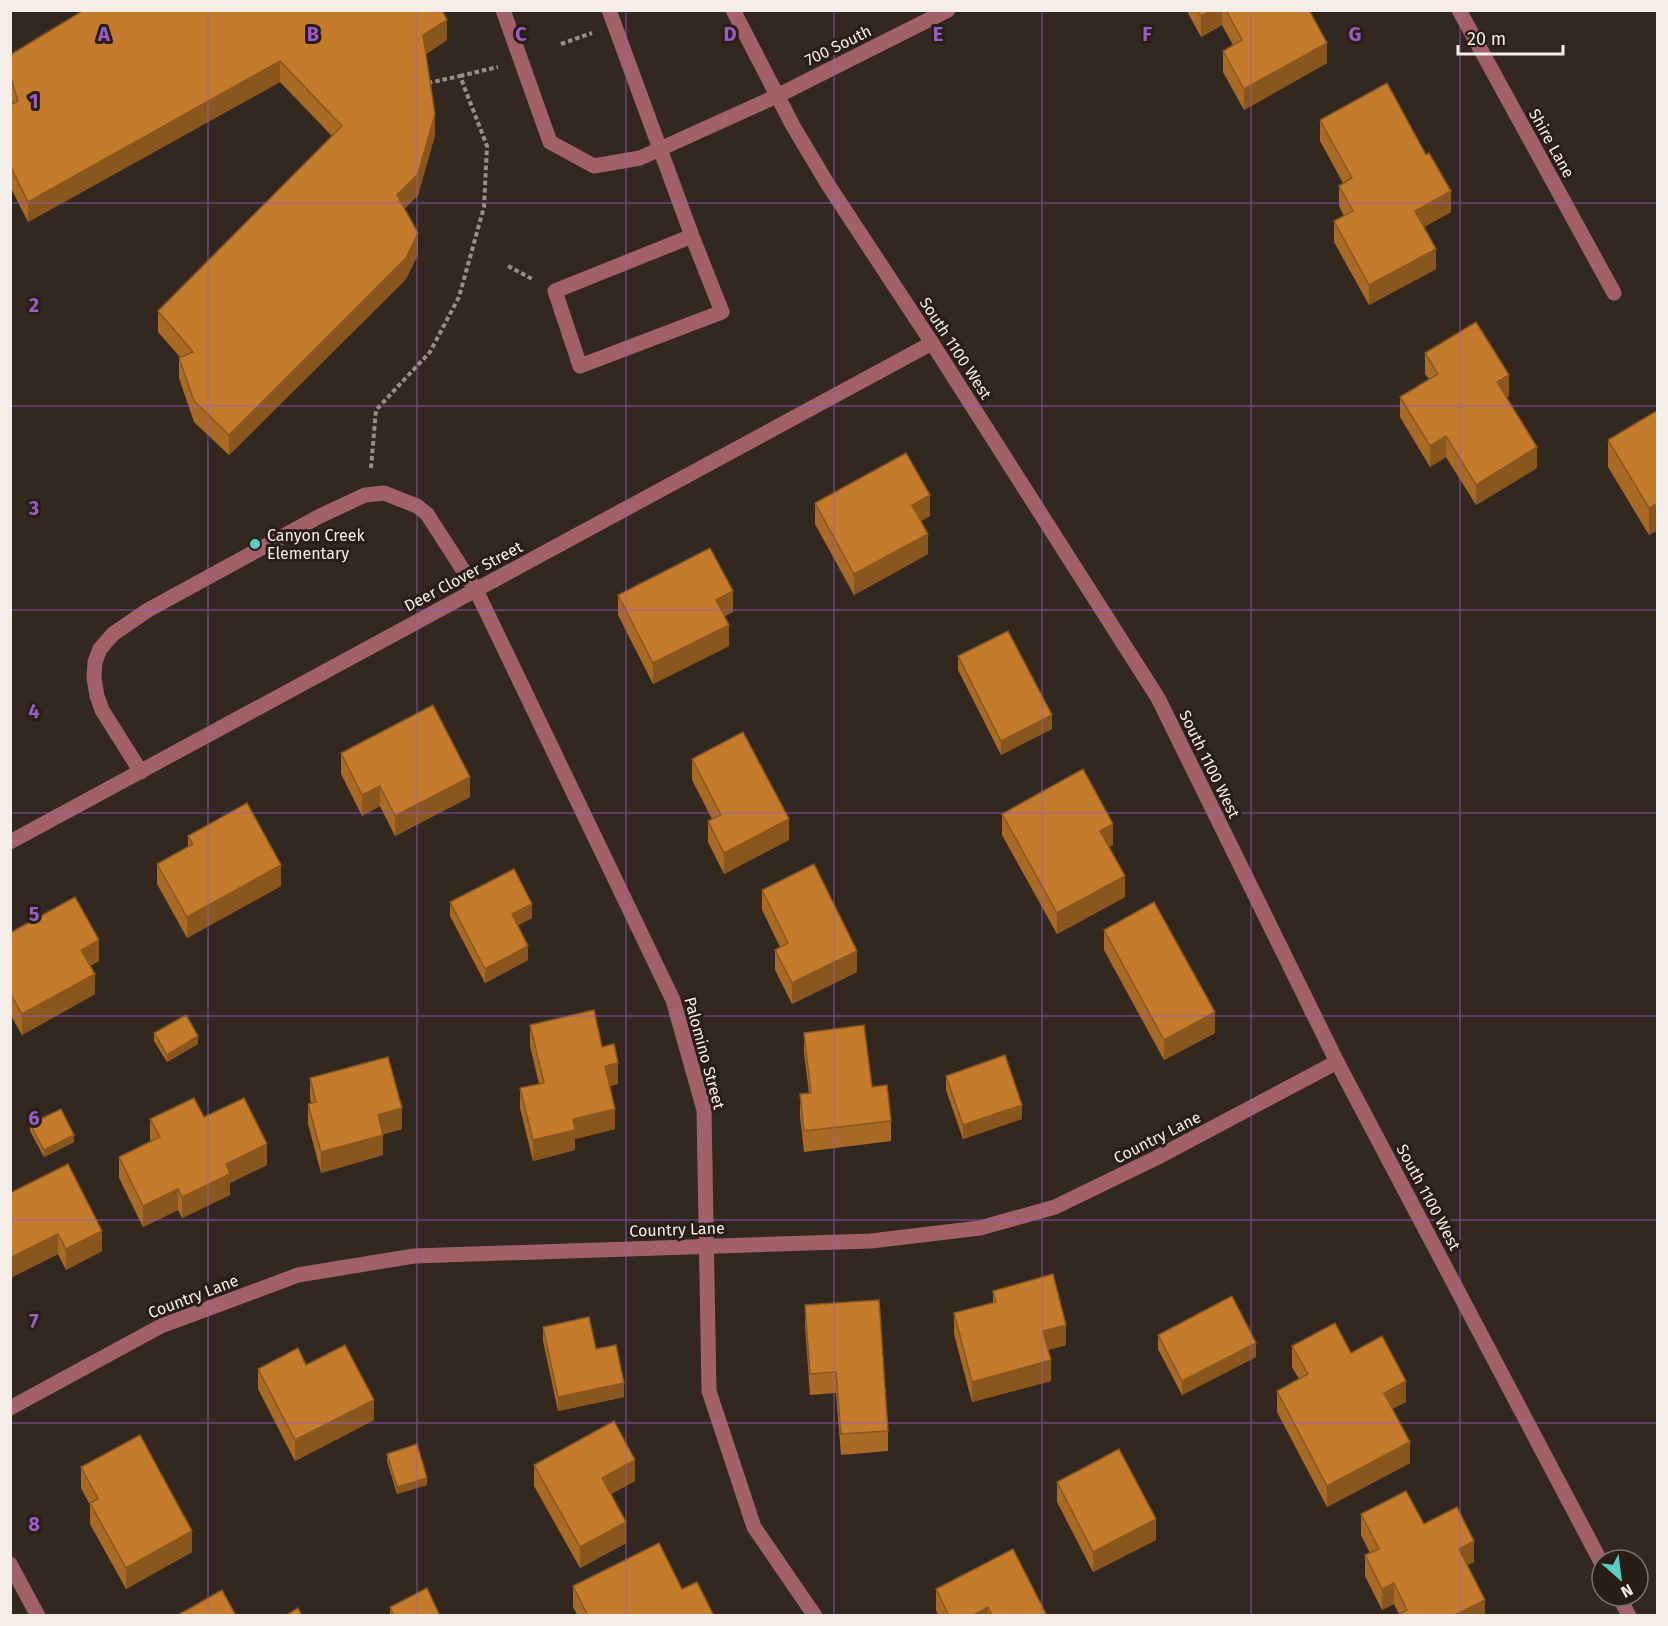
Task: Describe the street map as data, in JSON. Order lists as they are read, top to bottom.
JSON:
{
  "streets": {
    "street": [
      "700 South",
      "Shire Lane",
      "South 1100 West",
      "Deer Clover Street",
      "Palomino Street",
      "Country Lane"
    ]
  },
  "crossings": [
    ["700 South", "South 1100 West"],
    ["South 1100 West", "Deer Clover Street"],
    ["South 1100 West", "Country Lane"],
    ["Deer Clover Street", "Palomino Street"],
    ["Palomino Street", "Country Lane"]
  ],
  "places": ["Canyon Creek Elementary"],
  "scale_bar": "20 m",
  "north": "bottom right",
  "grid": {
    "columns": [
      "A",
      "B",
      "C",
      "D",
      "E",
      "F",
      "G"
    ],
    "rows": [
      "1",
      "2",
      "3",
      "4",
      "5",
      "6",
      "7",
      "8"
    ]
  }
}
